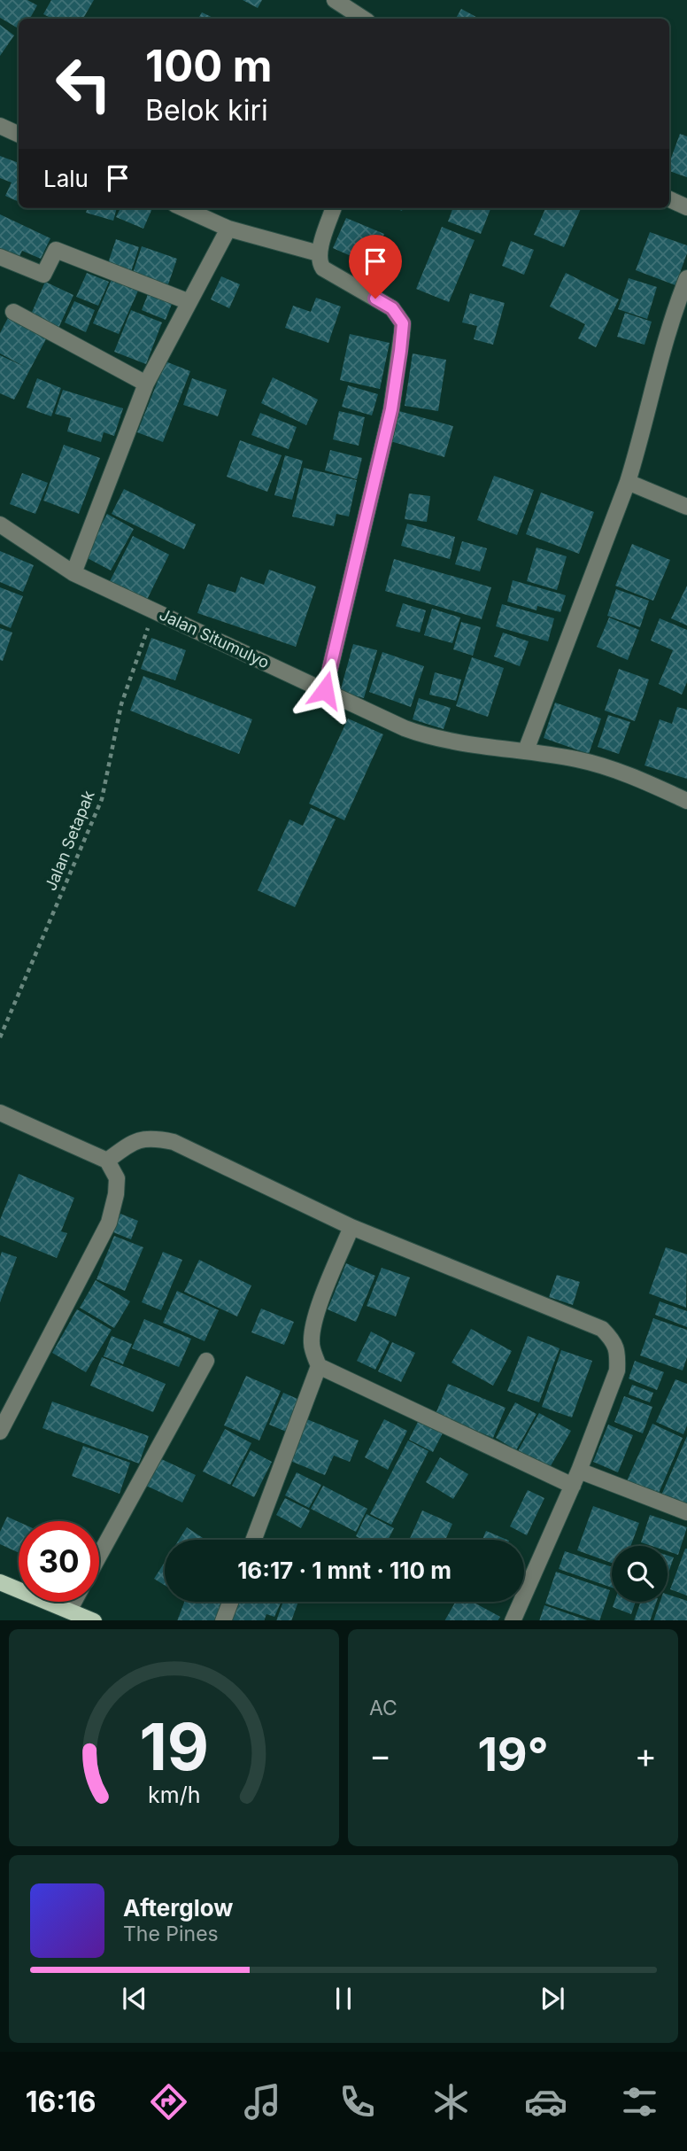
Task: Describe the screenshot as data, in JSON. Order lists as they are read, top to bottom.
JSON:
{
  "streets": {
    "street": ["Jalan Situmulyo"],
    "path": ["Jalan Setapak"]
  },
  "crossings": [
    ["Jalan Situmulyo", "Jalan Setapak"]
  ],
  "page": {
    "turn": ["100 m", "Belok kiri"],
    "then": "Lalu",
    "limit": "30",
    "trip": "16:17 · 1 mnt · 110 m",
    "tile": "AC",
    "heat": ["−", "19°", "+"],
    "song": ["Afterglow", "The Pines"],
    "tabs": "16:16",
    "gauge": ["19", "km/h"]
  }
}
